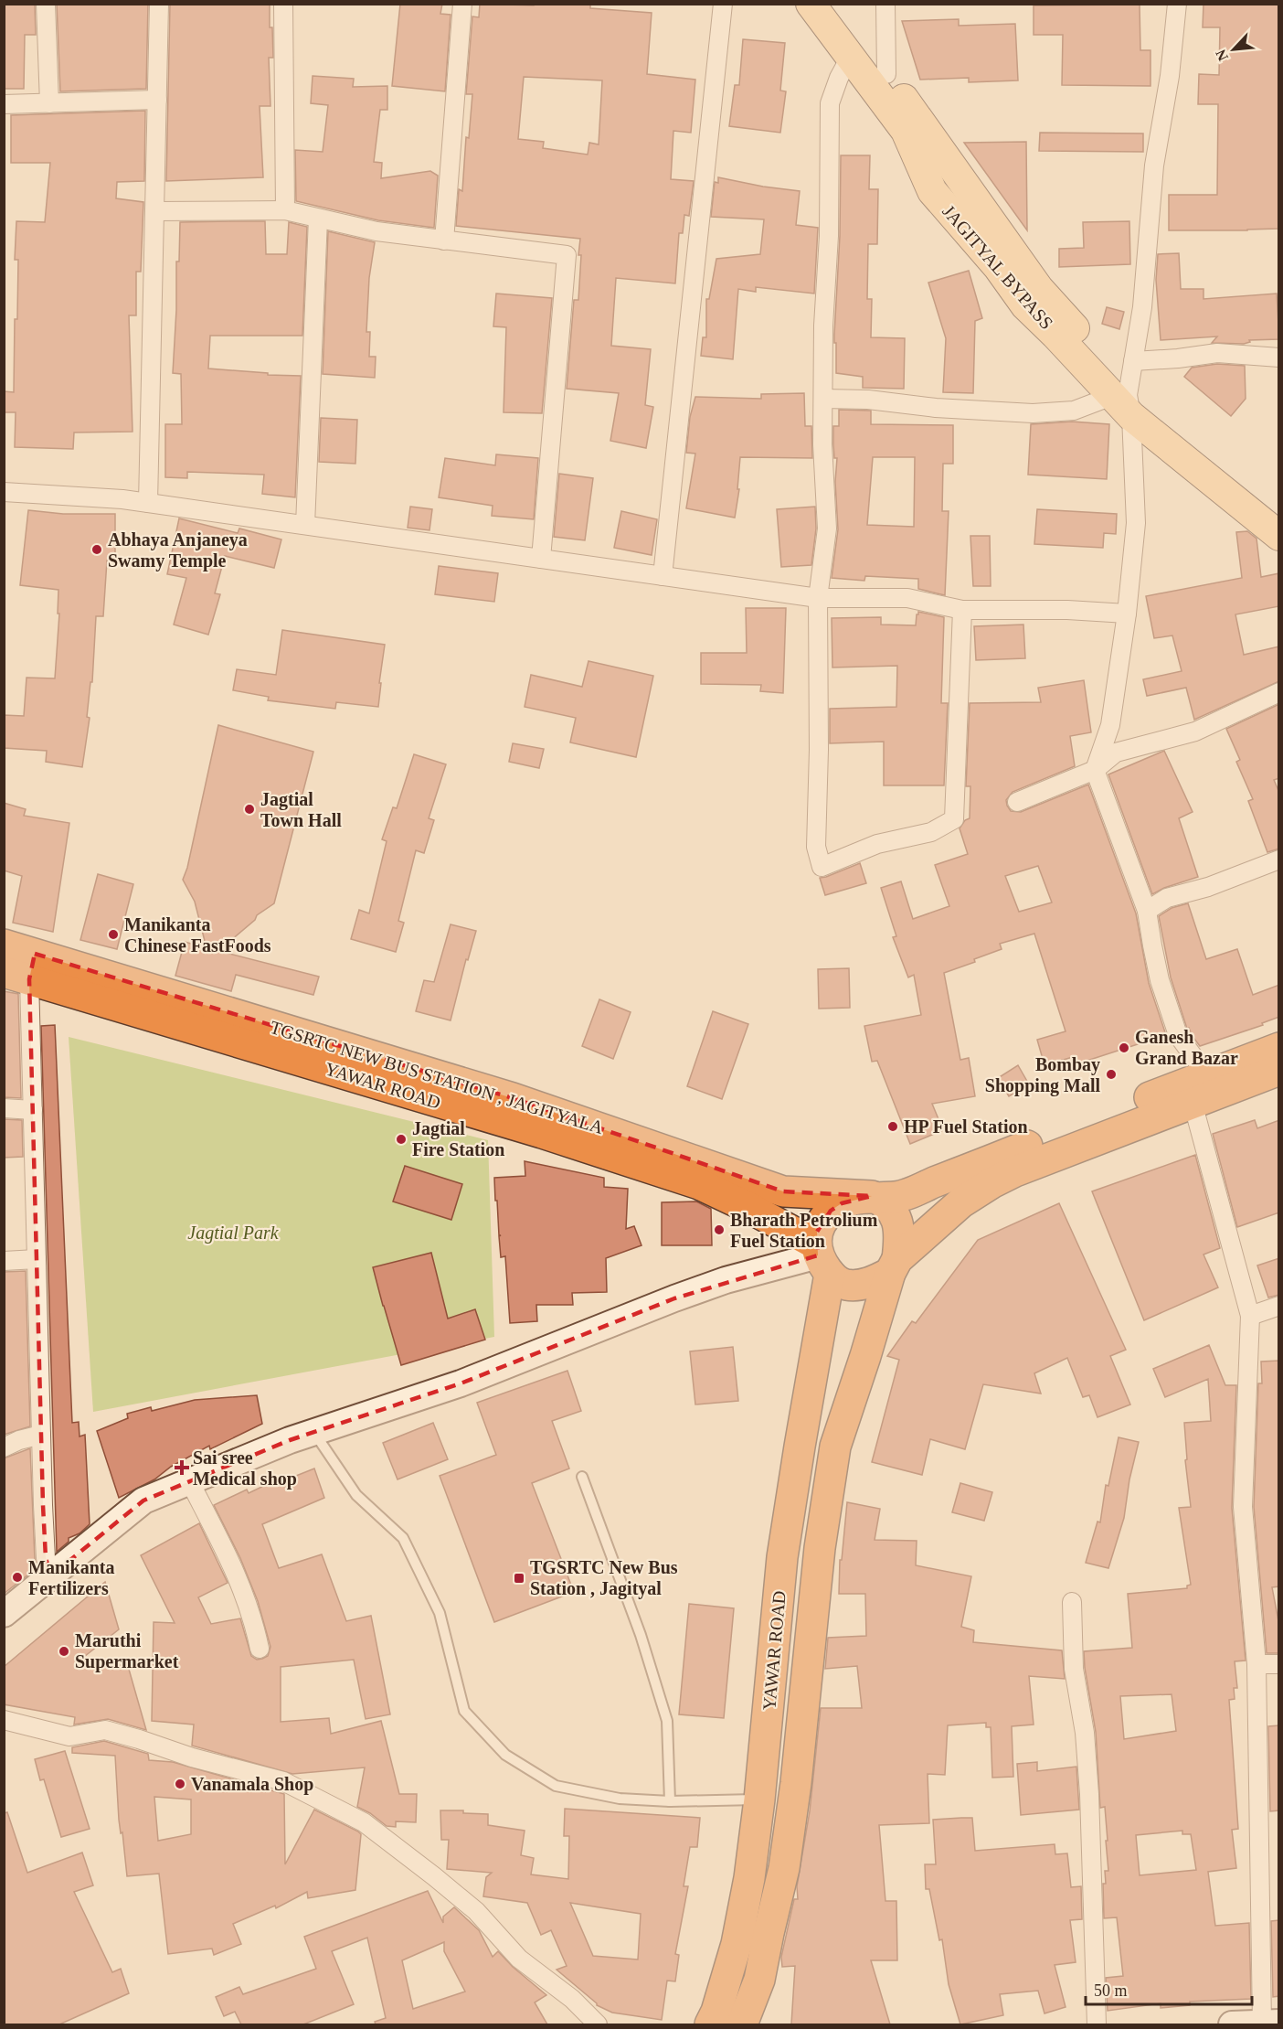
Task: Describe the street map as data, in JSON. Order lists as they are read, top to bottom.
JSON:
{
  "streets": {
    "highway": ["TGSRTC NEW BUS STATION , JAGITYALA", "YAWAR ROAD"],
    "main road": ["JAGITYAL BYPASS"]
  },
  "crossings": [
    ["TGSRTC NEW BUS STATION , JAGITYALA", "YAWAR ROAD"]
  ],
  "parks": ["Jagtial Park"],
  "places": {
    "other": [
      "Abhaya Anjaneya Swamy Temple",
      "Jagtial Town Hall",
      "Manikanta Chinese FastFoods",
      "Ganesh Grand Bazar",
      "Bombay Shopping Mall",
      "HP Fuel Station",
      "Jagtial Fire Station",
      "Bharath Petrolium Fuel Station",
      "Manikanta Fertilizers",
      "Maruthi Supermarket",
      "Vanamala Shop"
    ],
    "health": ["Sai sree Medical shop"],
    "transit": ["TGSRTC New Bus Station , Jagityal"]
  },
  "scale_bar": "50 m",
  "north": "bottom left"
}
